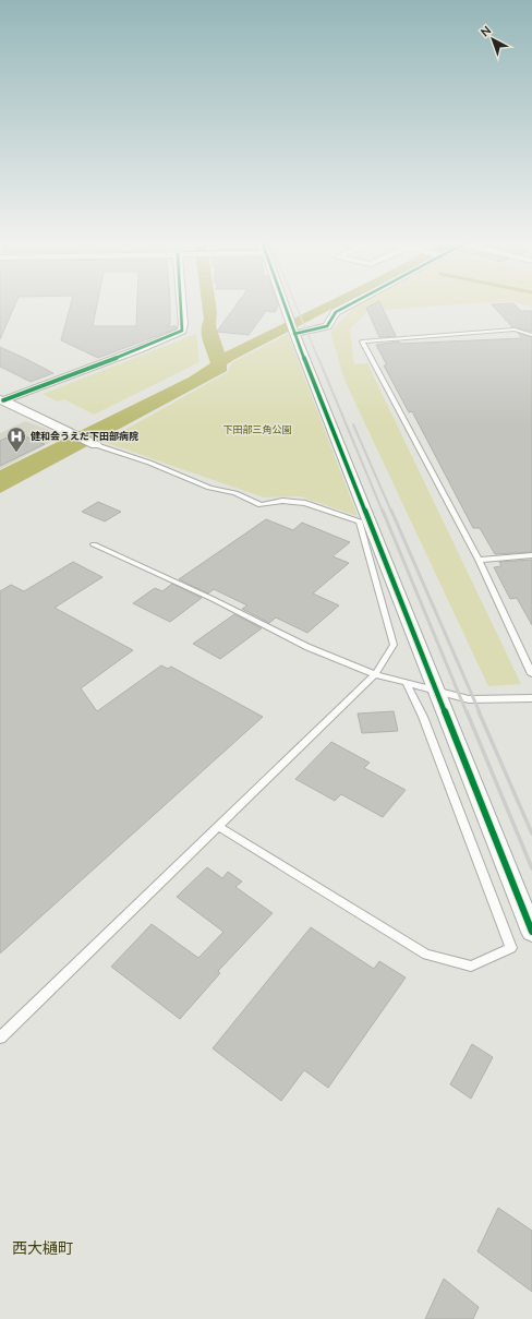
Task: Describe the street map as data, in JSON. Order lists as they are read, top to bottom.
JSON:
{
  "districts": ["西大樋町"],
  "parks": ["下田部三角公園"],
  "places": {
    "hospital": ["健和会うえだ下田部病院"]
  },
  "north": "top left"
}
